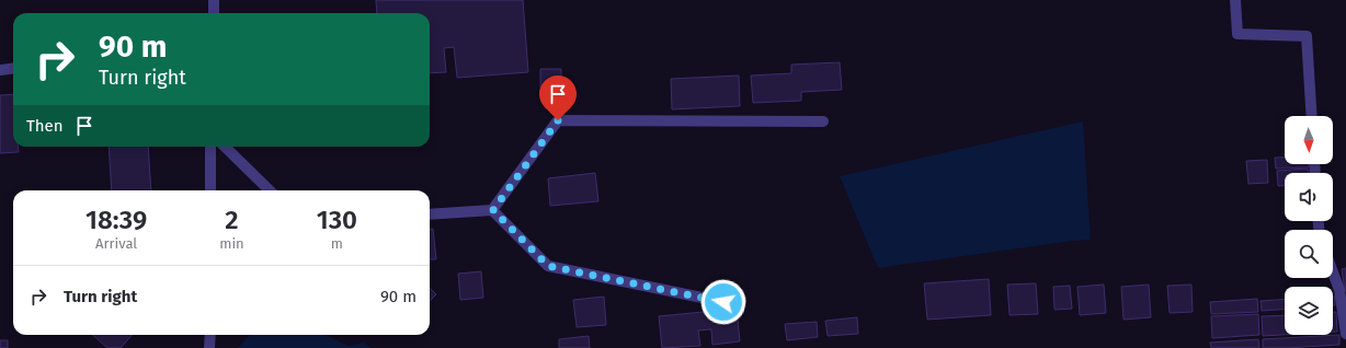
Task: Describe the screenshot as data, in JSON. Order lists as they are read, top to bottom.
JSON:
{
  "north": "bottom",
  "page": {
    "turn": ["90 m", "Turn right"],
    "then": "Then",
    "eta": [
      "18:39",
      "Arrival",
      "2",
      "min",
      "130",
      "m"
    ],
    "list": [
      {
        "name": "Turn right",
        "value": "90 m"
      }
    ]
  }
}
